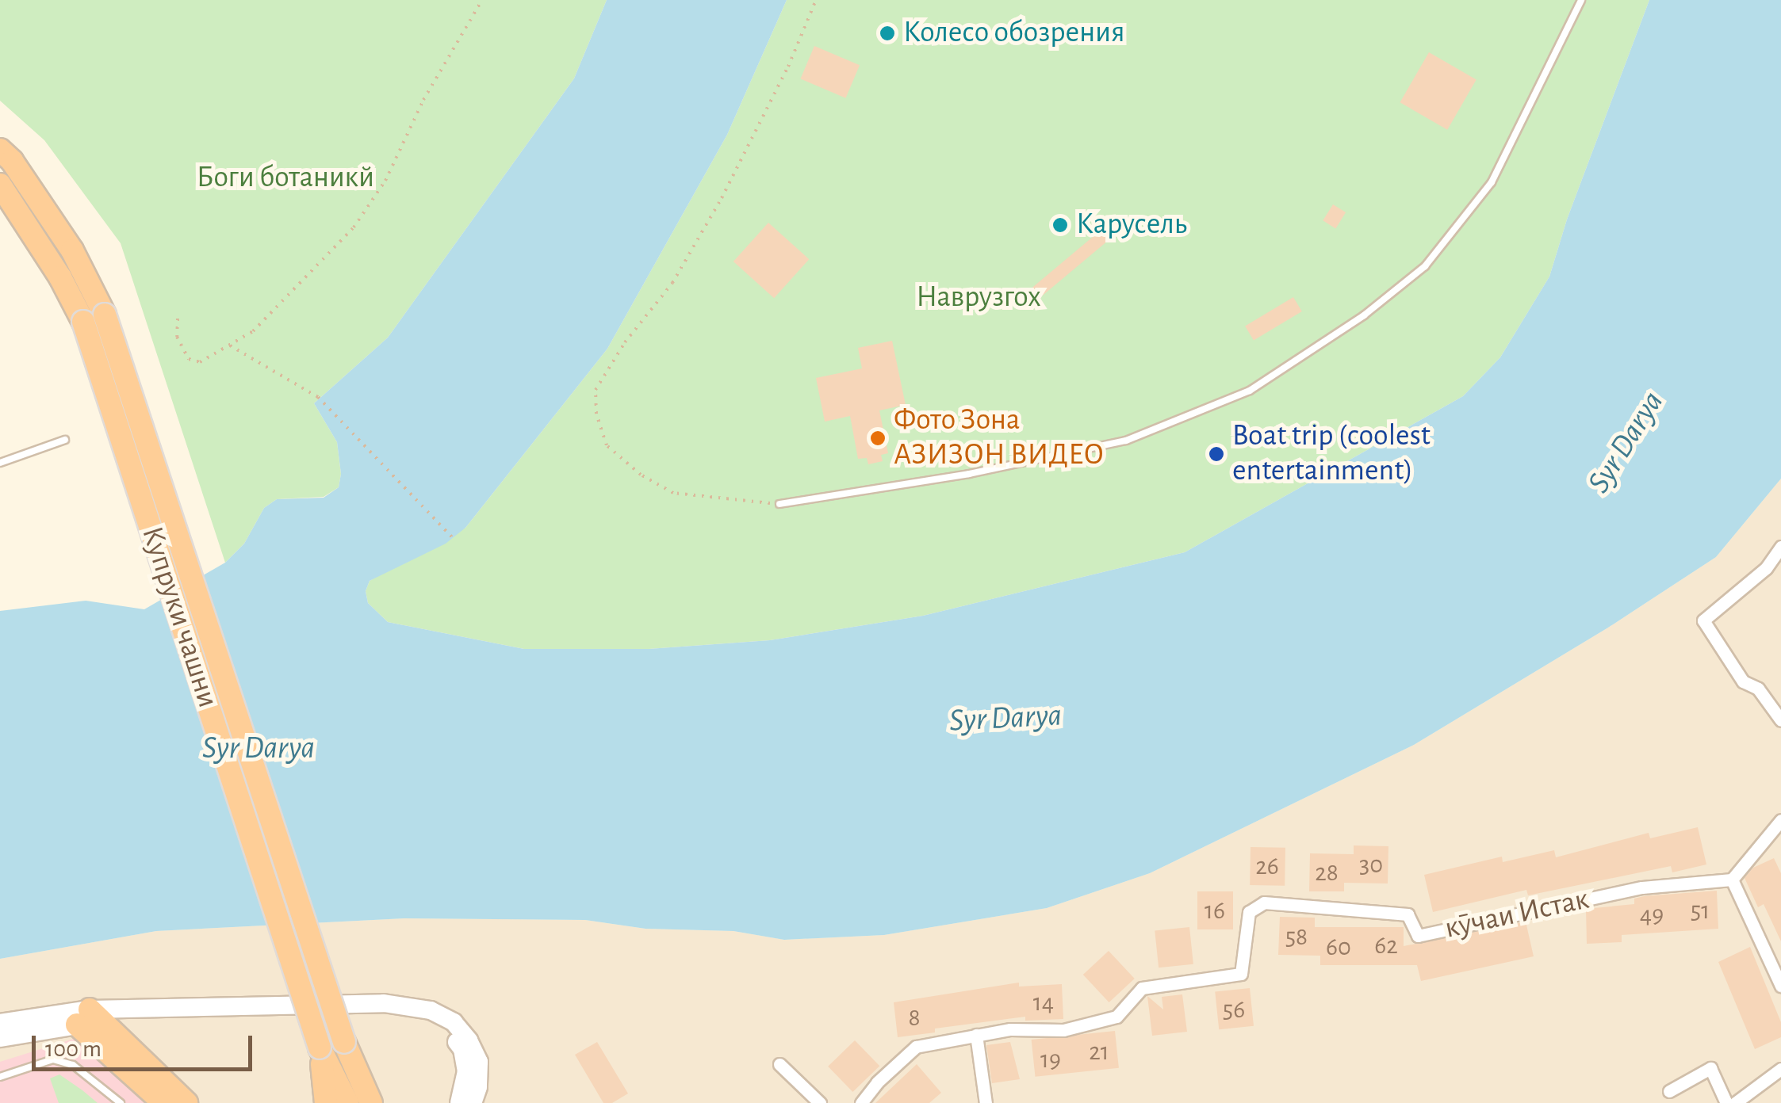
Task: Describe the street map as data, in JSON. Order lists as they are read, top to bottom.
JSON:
{
  "streets": {
    "highway": ["Купруки чашни"],
    "street": ["кӯчаи Истак"]
  },
  "water": ["Syr Darya"],
  "parks": ["Боги ботаникй", "Наврузгох"],
  "places": [
    "Колесо обозрения",
    "Карусель",
    "Фото Зона АЗИЗОН ВИДЕО",
    "Boat trip (coolest entertainment)"
  ],
  "house_numbers": [
    "30",
    "26",
    "28",
    "16",
    "51",
    "49",
    "58",
    "62",
    "60",
    "14",
    "56",
    "8",
    "21",
    "19"
  ],
  "scale_bar": "100 m"
}
